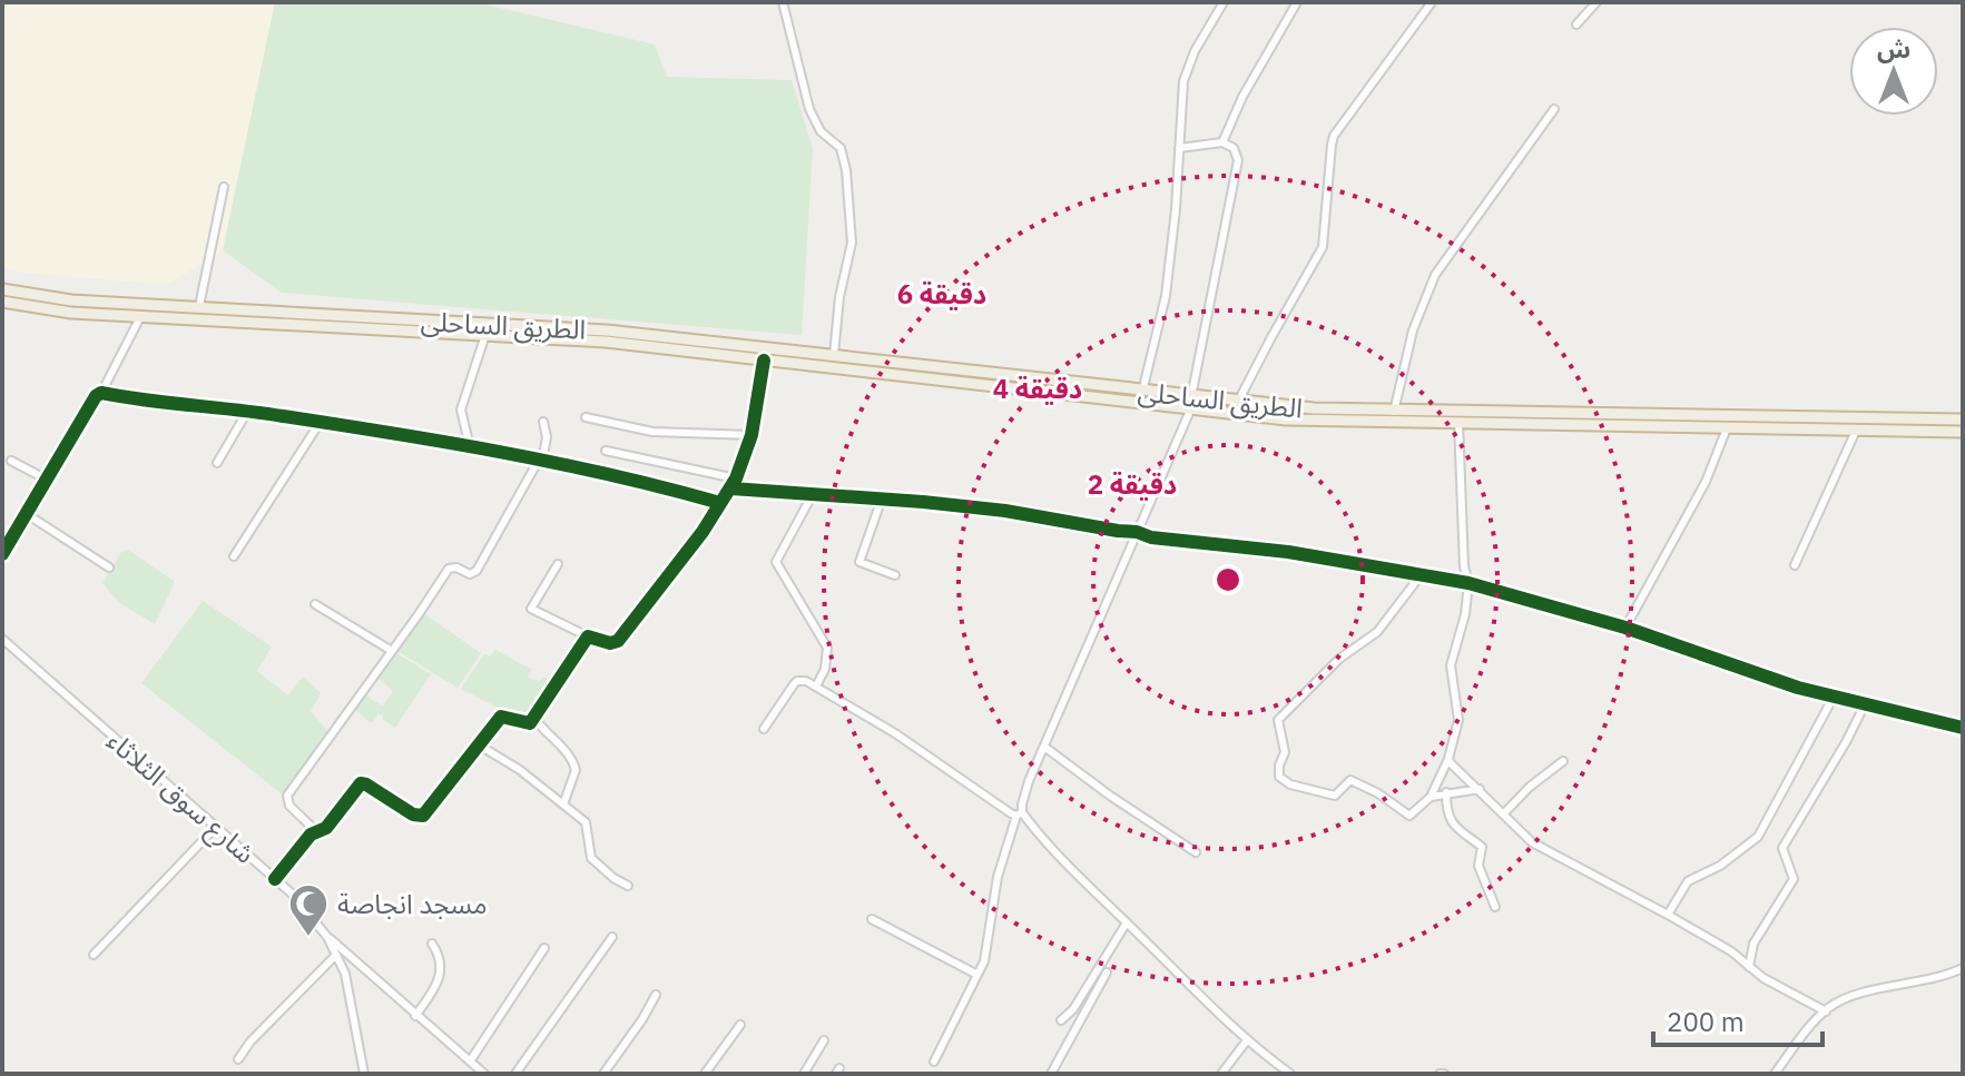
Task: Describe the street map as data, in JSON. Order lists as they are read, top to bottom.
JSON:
{
  "streets": {
    "highway": ["الطريق الساحلى"],
    "street": ["شارع سوق الثلاثاء"]
  },
  "places": {
    "mosque": ["مسجد انجاصة"]
  },
  "scale_bar": "200 m",
  "north": "top",
  "rings": ["6 دقيقة", "4 دقيقة", "2 دقيقة"]
}
